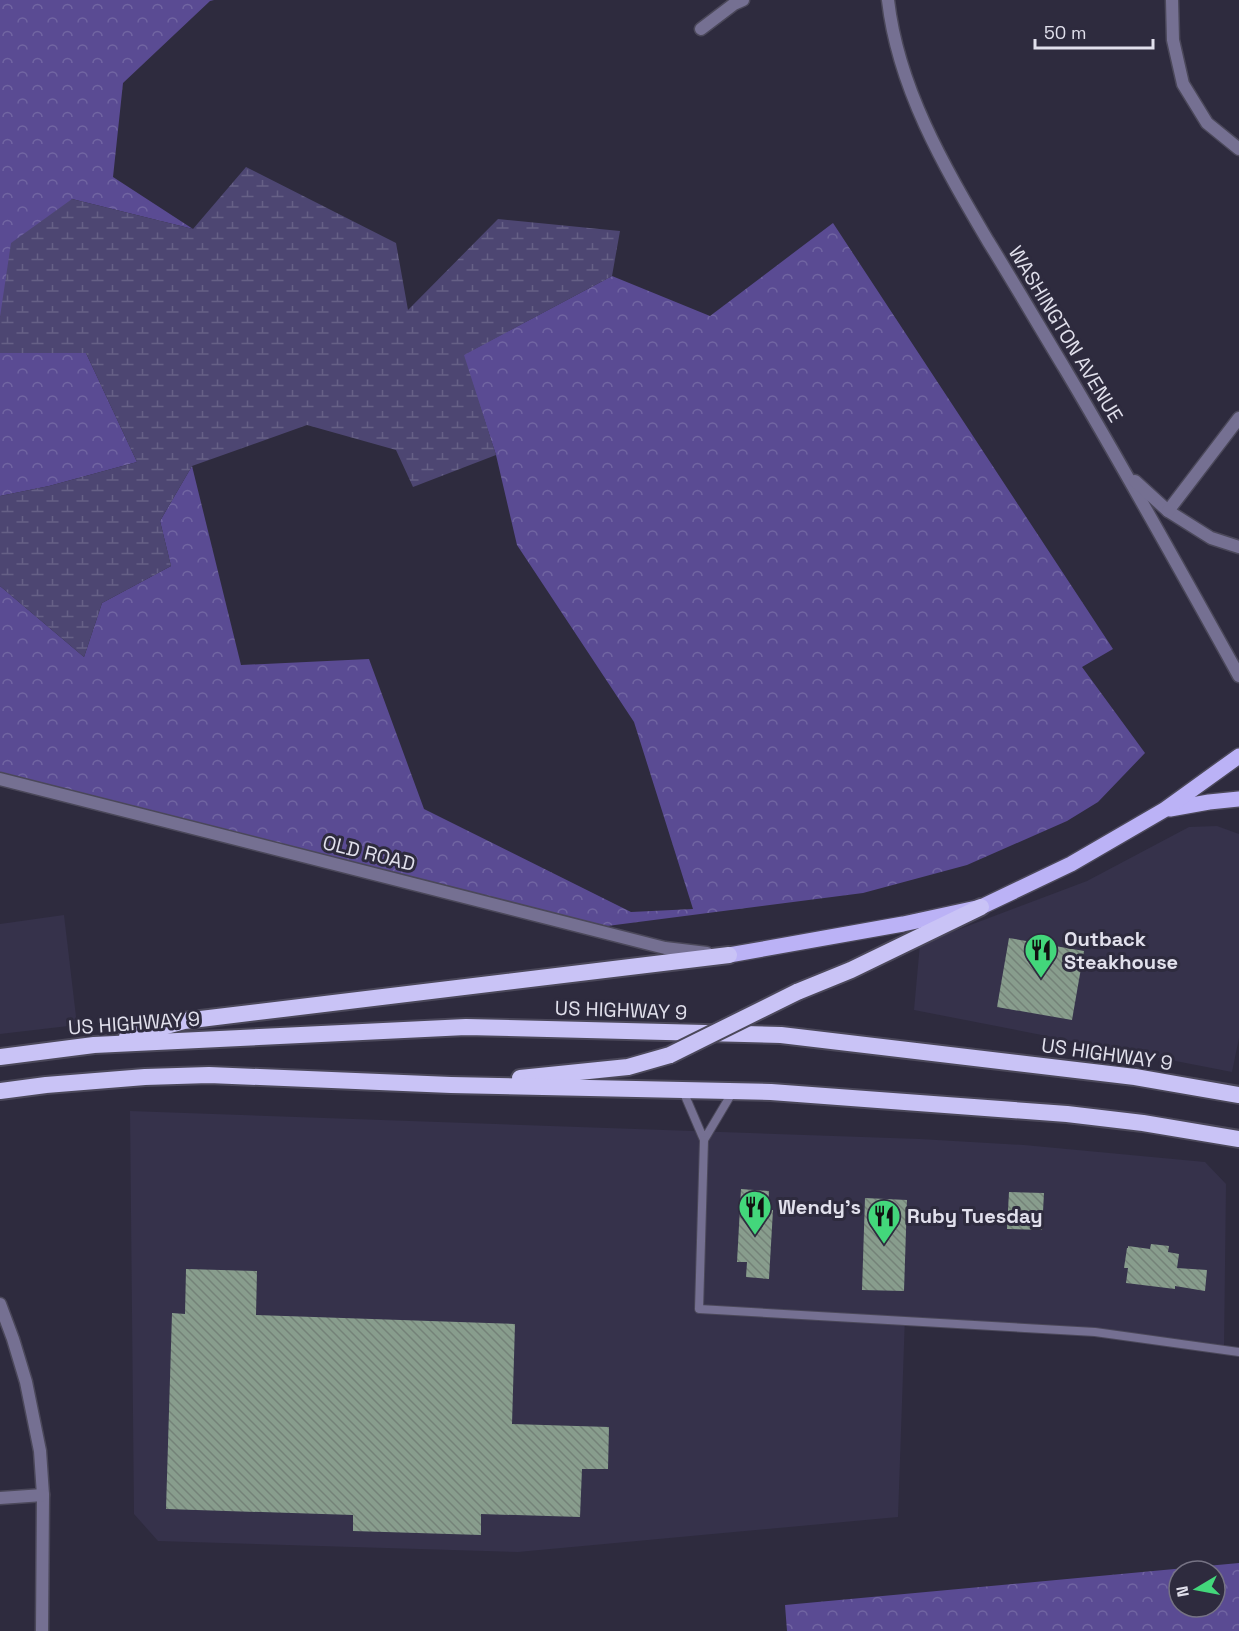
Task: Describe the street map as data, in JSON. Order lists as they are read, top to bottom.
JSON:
{
  "streets": {
    "highway": ["US HIGHWAY 9"],
    "street": ["WASHINGTON AVENUE", "OLD ROAD"]
  },
  "places": {
    "restaurant": ["Outback Steakhouse", "Wendy's", "Ruby Tuesday"]
  },
  "scale_bar": "50 m",
  "north": "left"
}
